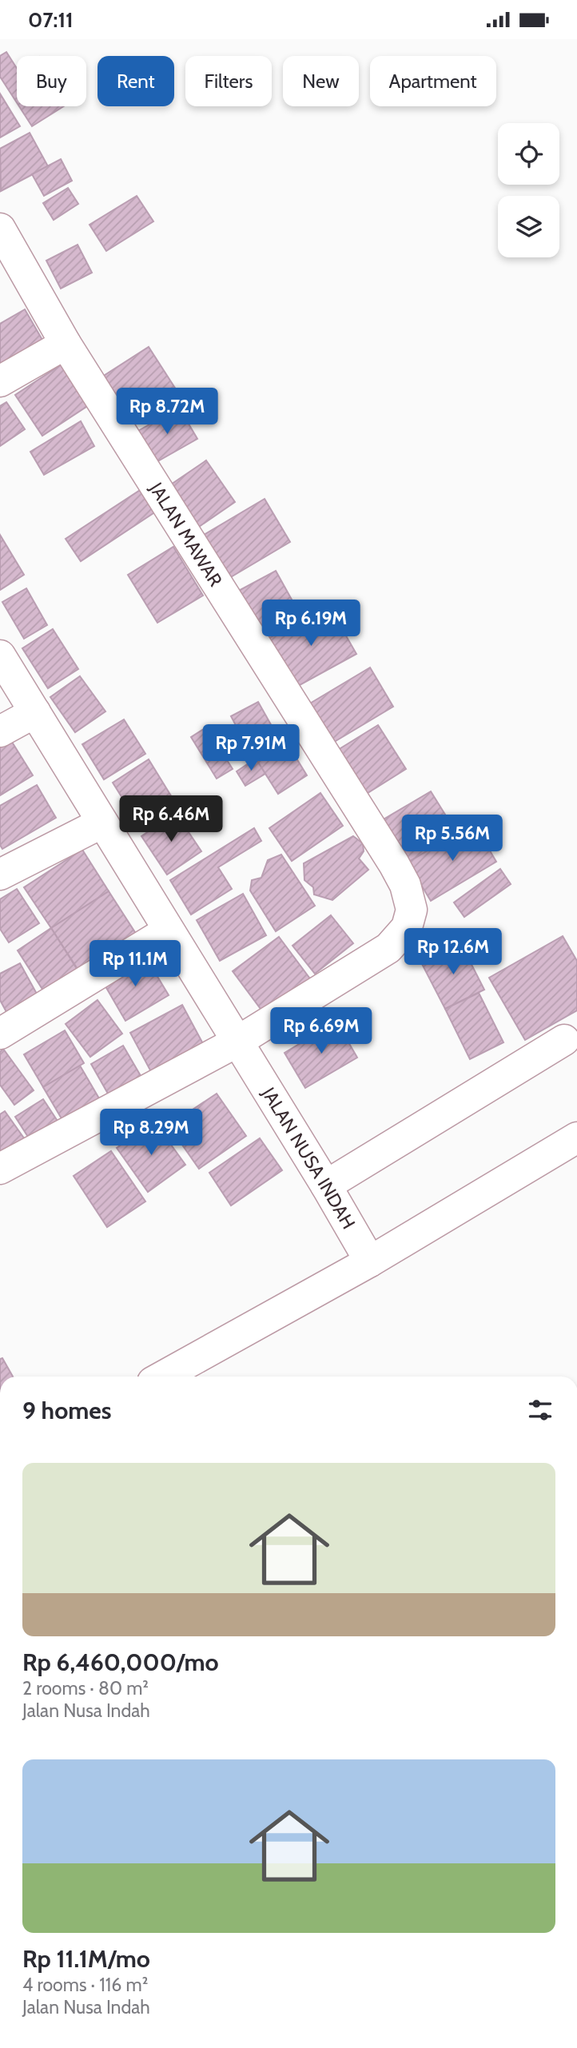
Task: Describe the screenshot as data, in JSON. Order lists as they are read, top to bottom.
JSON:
{
  "streets": {
    "street": ["JALAN MAWAR", "JALAN NUSA INDAH"]
  },
  "crossings": [
    ["JALAN MAWAR", "JALAN NUSA INDAH"]
  ],
  "page": {
    "status": "07:11",
    "chip": [
      "Buy",
      "Rent",
      "Filters",
      "New",
      "Apartment"
    ],
    "price": [
      "Rp 8.72M",
      "Rp 6.19M",
      "Rp 7.91M",
      "Rp 6.46M",
      "Rp 5.56M",
      "Rp 12.6M",
      "Rp 11.1M",
      "Rp 6.69M",
      "Rp 8.29M"
    ],
    "heading": "9 homes",
    "list": [
      {
        "name": "Rp 6,460,000/mo",
        "note": "2 rooms · 80 m² · Jalan Nusa Indah"
      },
      {
        "name": "Rp 11.1M/mo",
        "note": "4 rooms · 116 m² · Jalan Nusa Indah"
      }
    ]
  }
}
